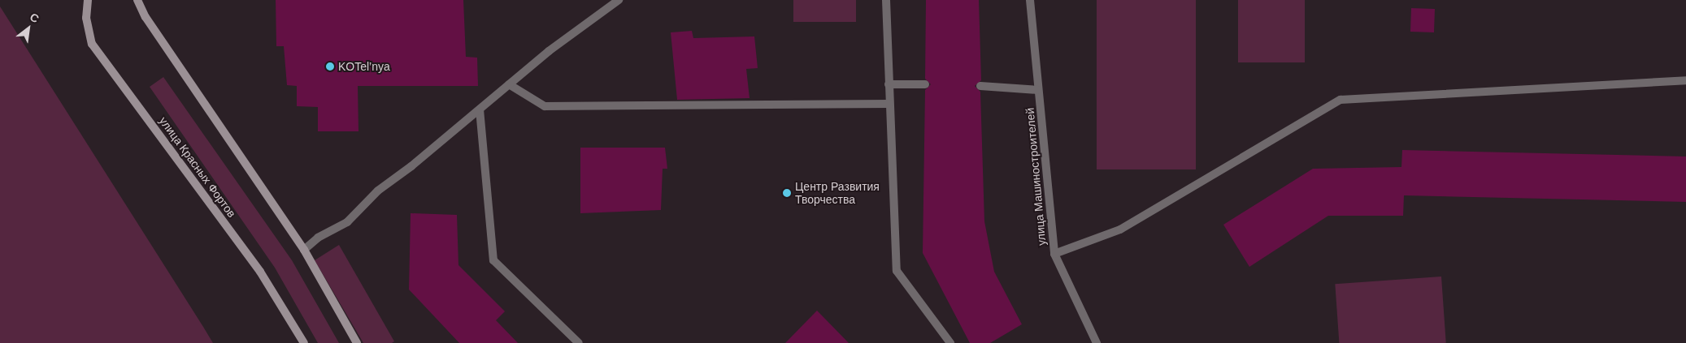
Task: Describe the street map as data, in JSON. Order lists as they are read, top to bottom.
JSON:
{
  "streets": {
    "street": ["улица Красных Фортов"],
    "lane": ["улица Машиностроителей"]
  },
  "places": ["KOTel’nya", "Центр Развития Творчества"],
  "north": "top right"
}
